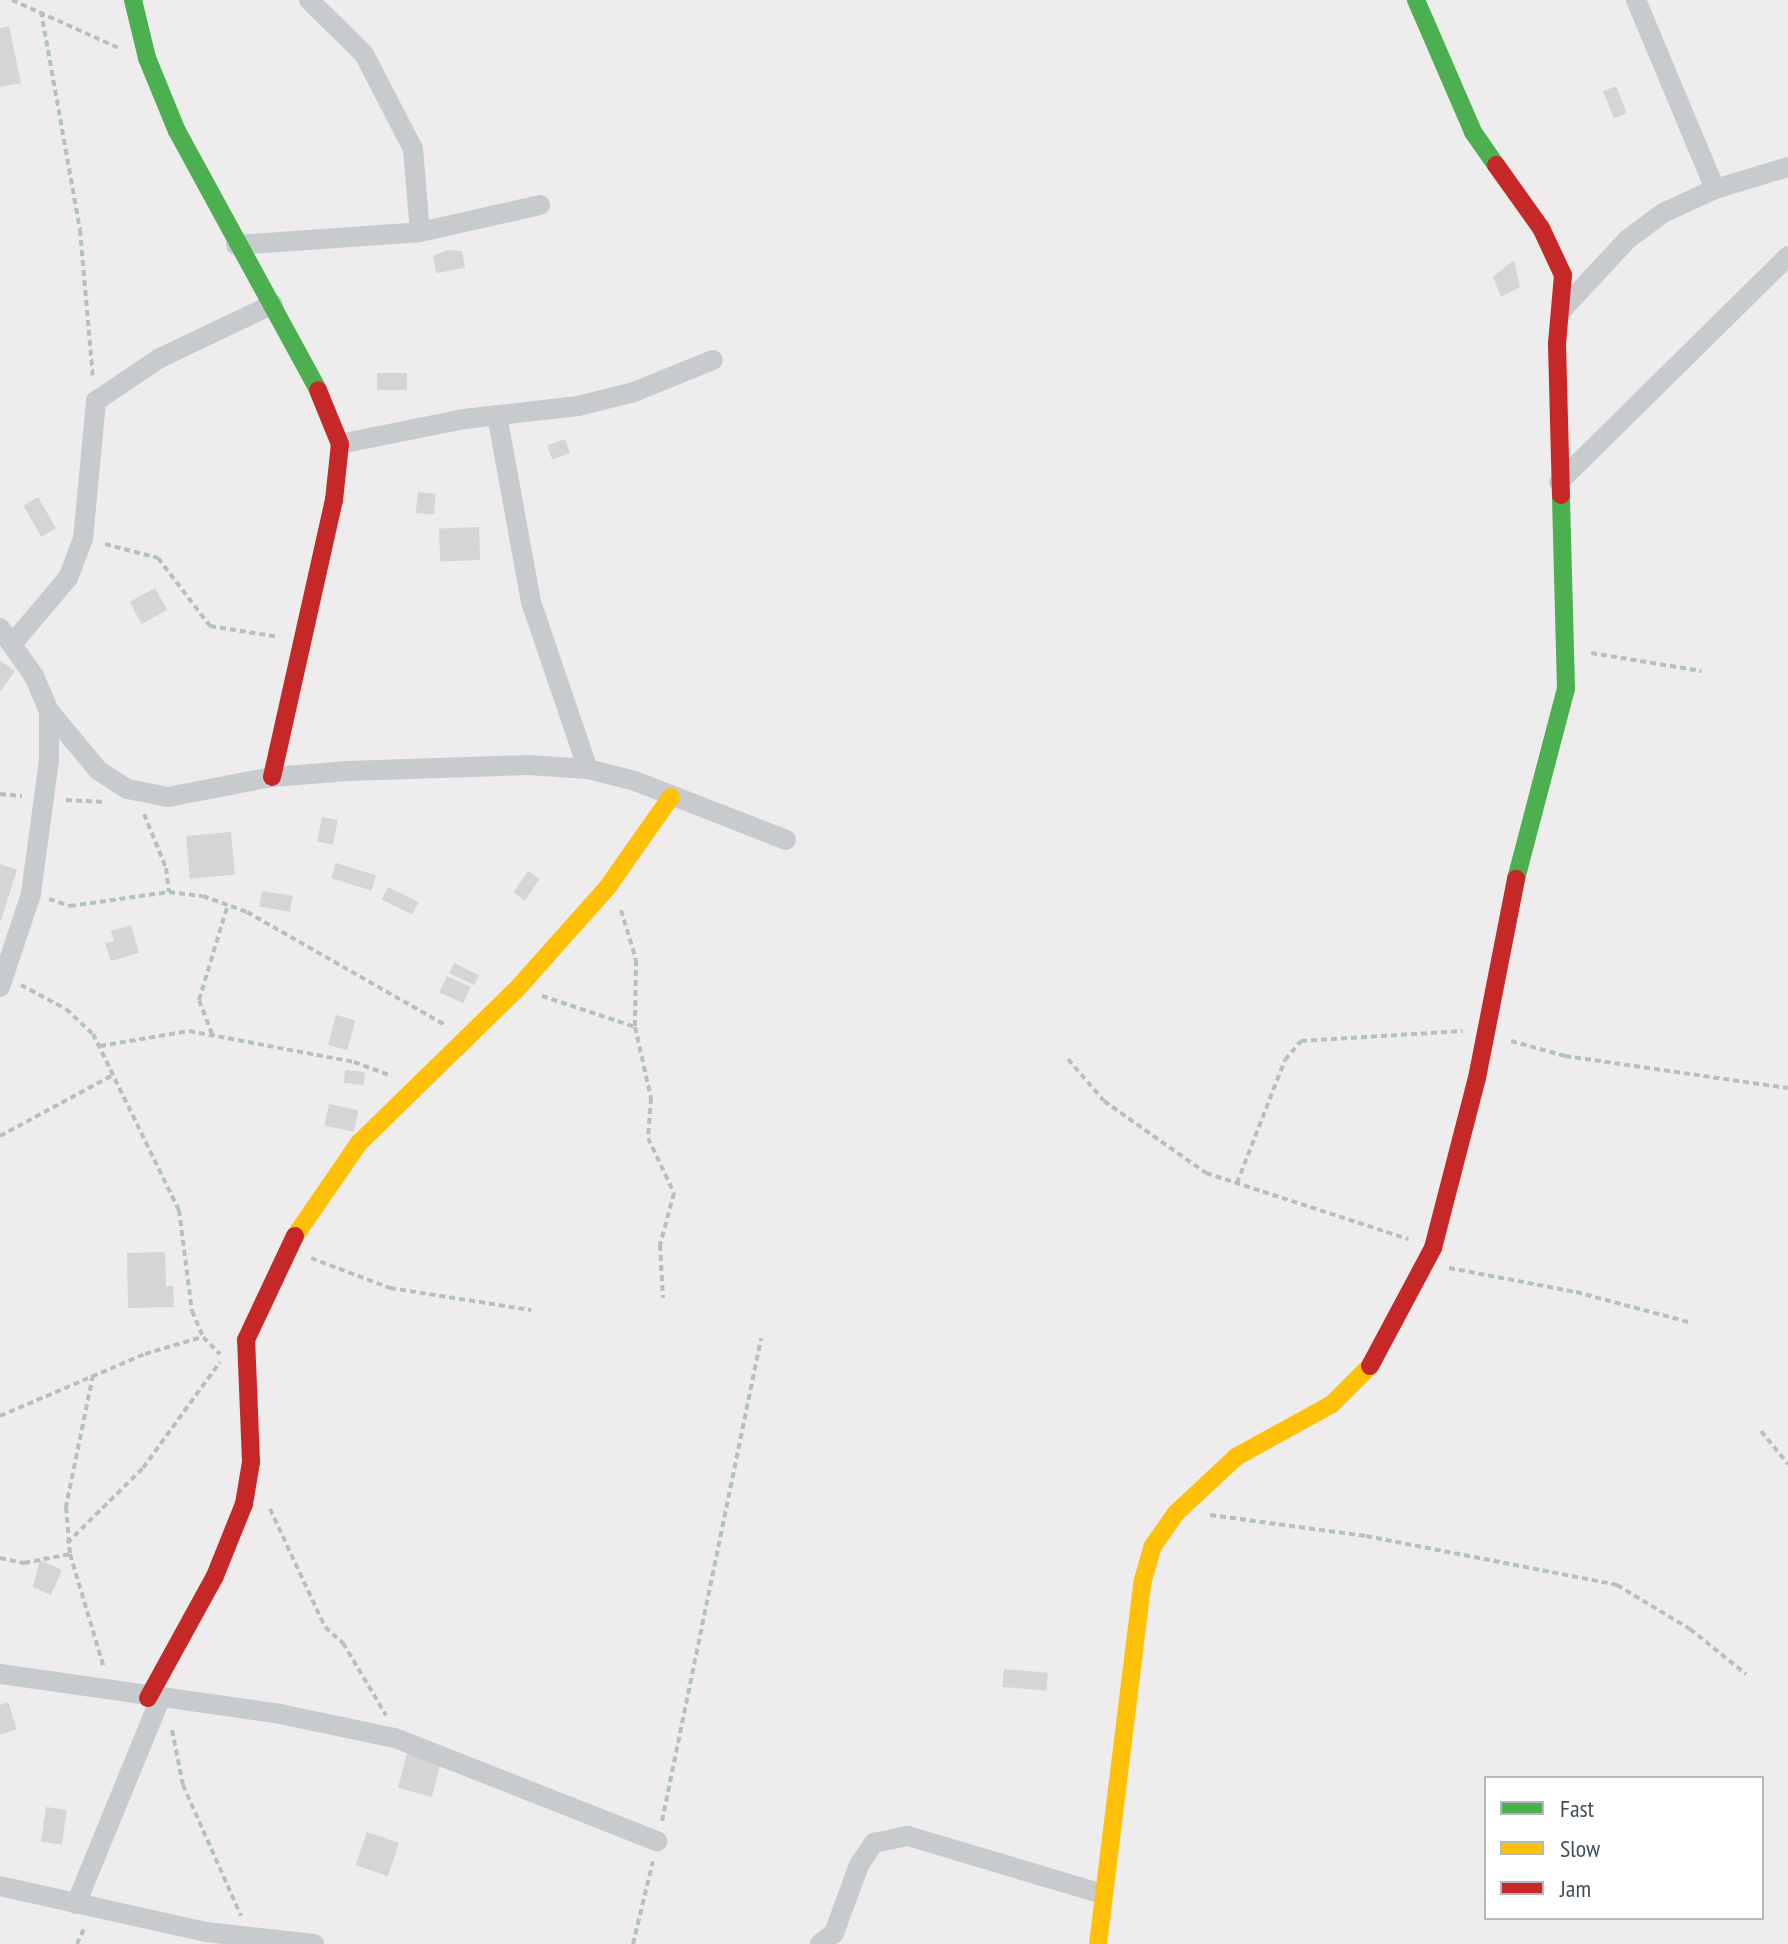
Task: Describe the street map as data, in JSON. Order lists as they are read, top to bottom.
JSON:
{
  "legend": ["Fast", "Slow", "Jam"]
}
